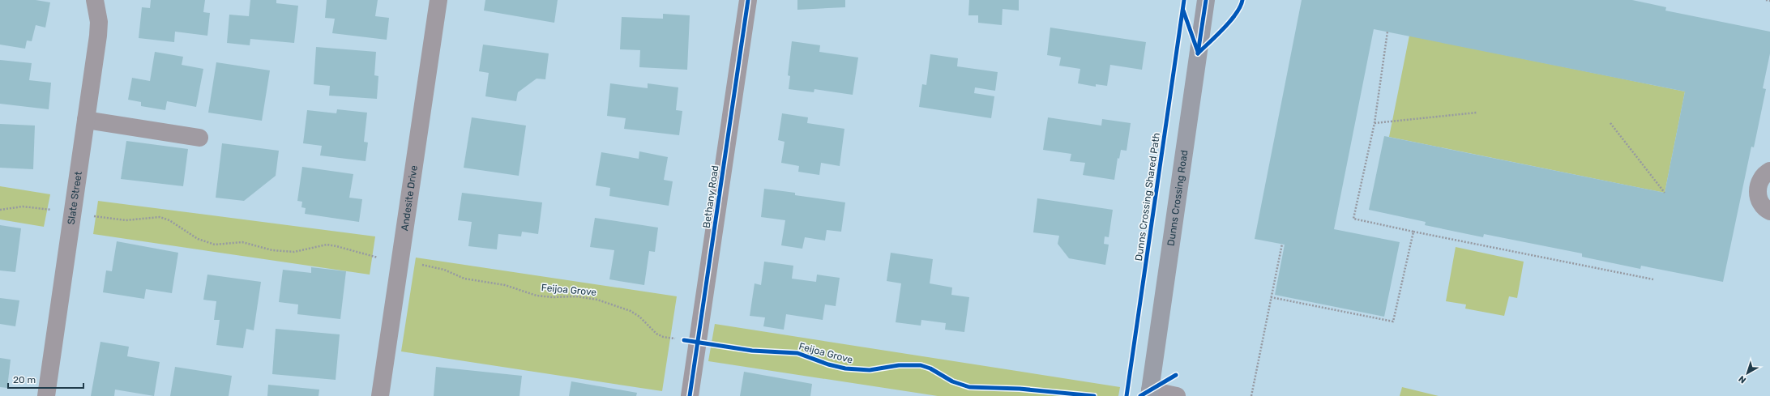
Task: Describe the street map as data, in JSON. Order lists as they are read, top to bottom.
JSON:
{
  "streets": {
    "main road": ["Dunns Crossing Road"],
    "street": ["Bethany Road", "Slate Street", "Andesite Drive"],
    "cycle path": ["Dunns Crossing Shared Path", "Feijoa Grove"]
  },
  "crossings": [
    ["Bethany Road", "Feijoa Grove"],
    ["Slate Street", "Feijoa Grove"],
    ["Andesite Drive", "Feijoa Grove"]
  ],
  "scale_bar": "20 m",
  "north": "bottom left"
}
